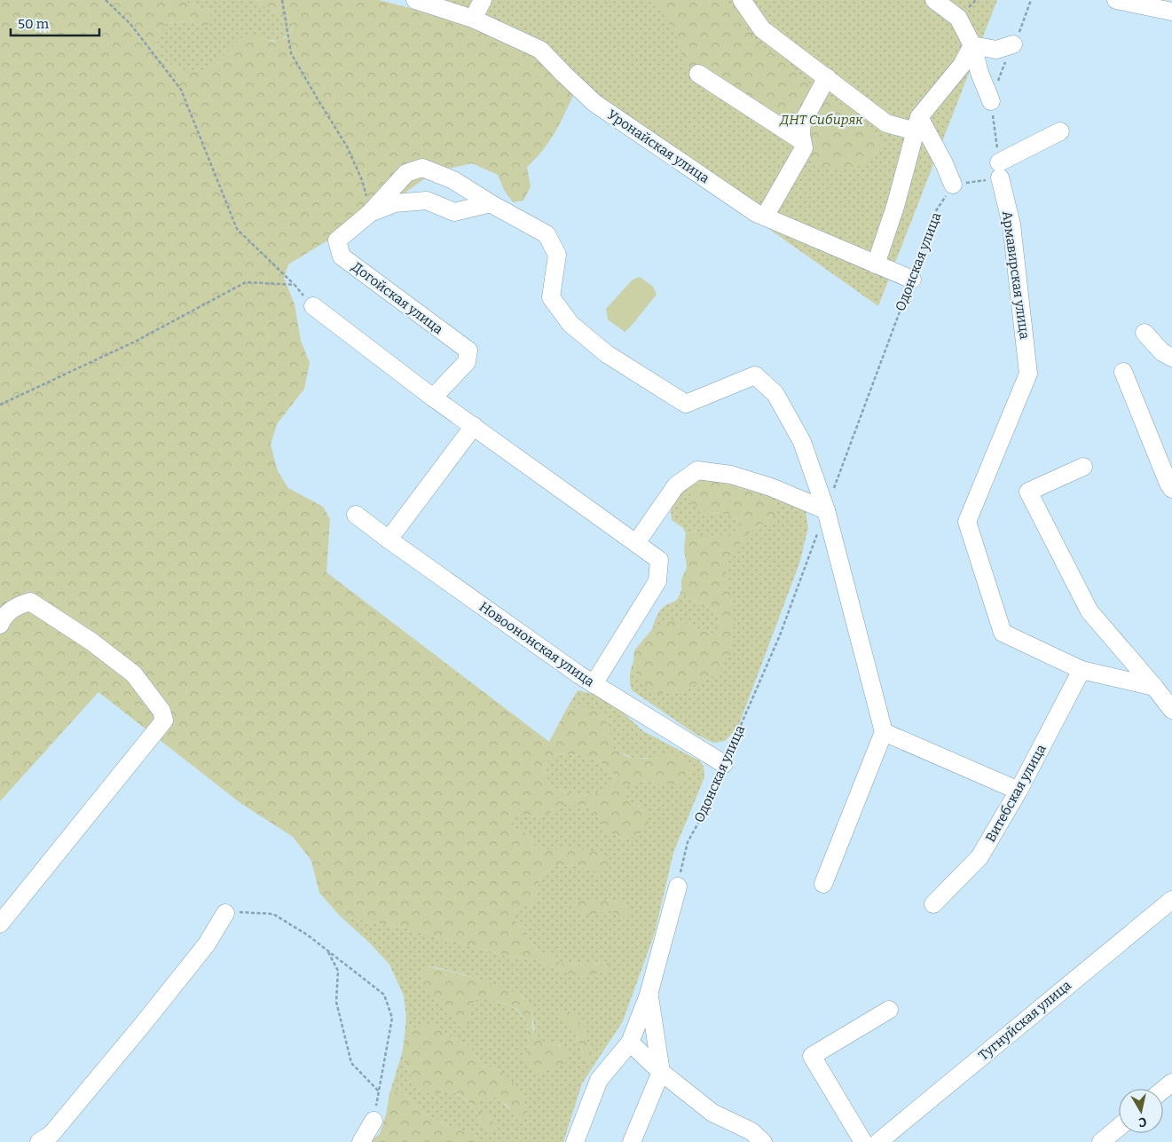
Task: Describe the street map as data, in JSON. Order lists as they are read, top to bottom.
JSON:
{
  "streets": {
    "street": [
      "Уронайская улица",
      "Армавирская улица",
      "Догойская улица",
      "Новоононская улица",
      "Витебская улица",
      "Тугнуйская улица"
    ],
    "path": ["Одонская улица"]
  },
  "crossings": [
    ["Уронайская улица", "Одонская улица"],
    ["Одонская улица", "Новоононская улица"],
    ["Армавирская улица", "Витебская улица"]
  ],
  "parks": ["ДНТ Сибиряк"],
  "scale_bar": "50 m",
  "north": "bottom"
}
